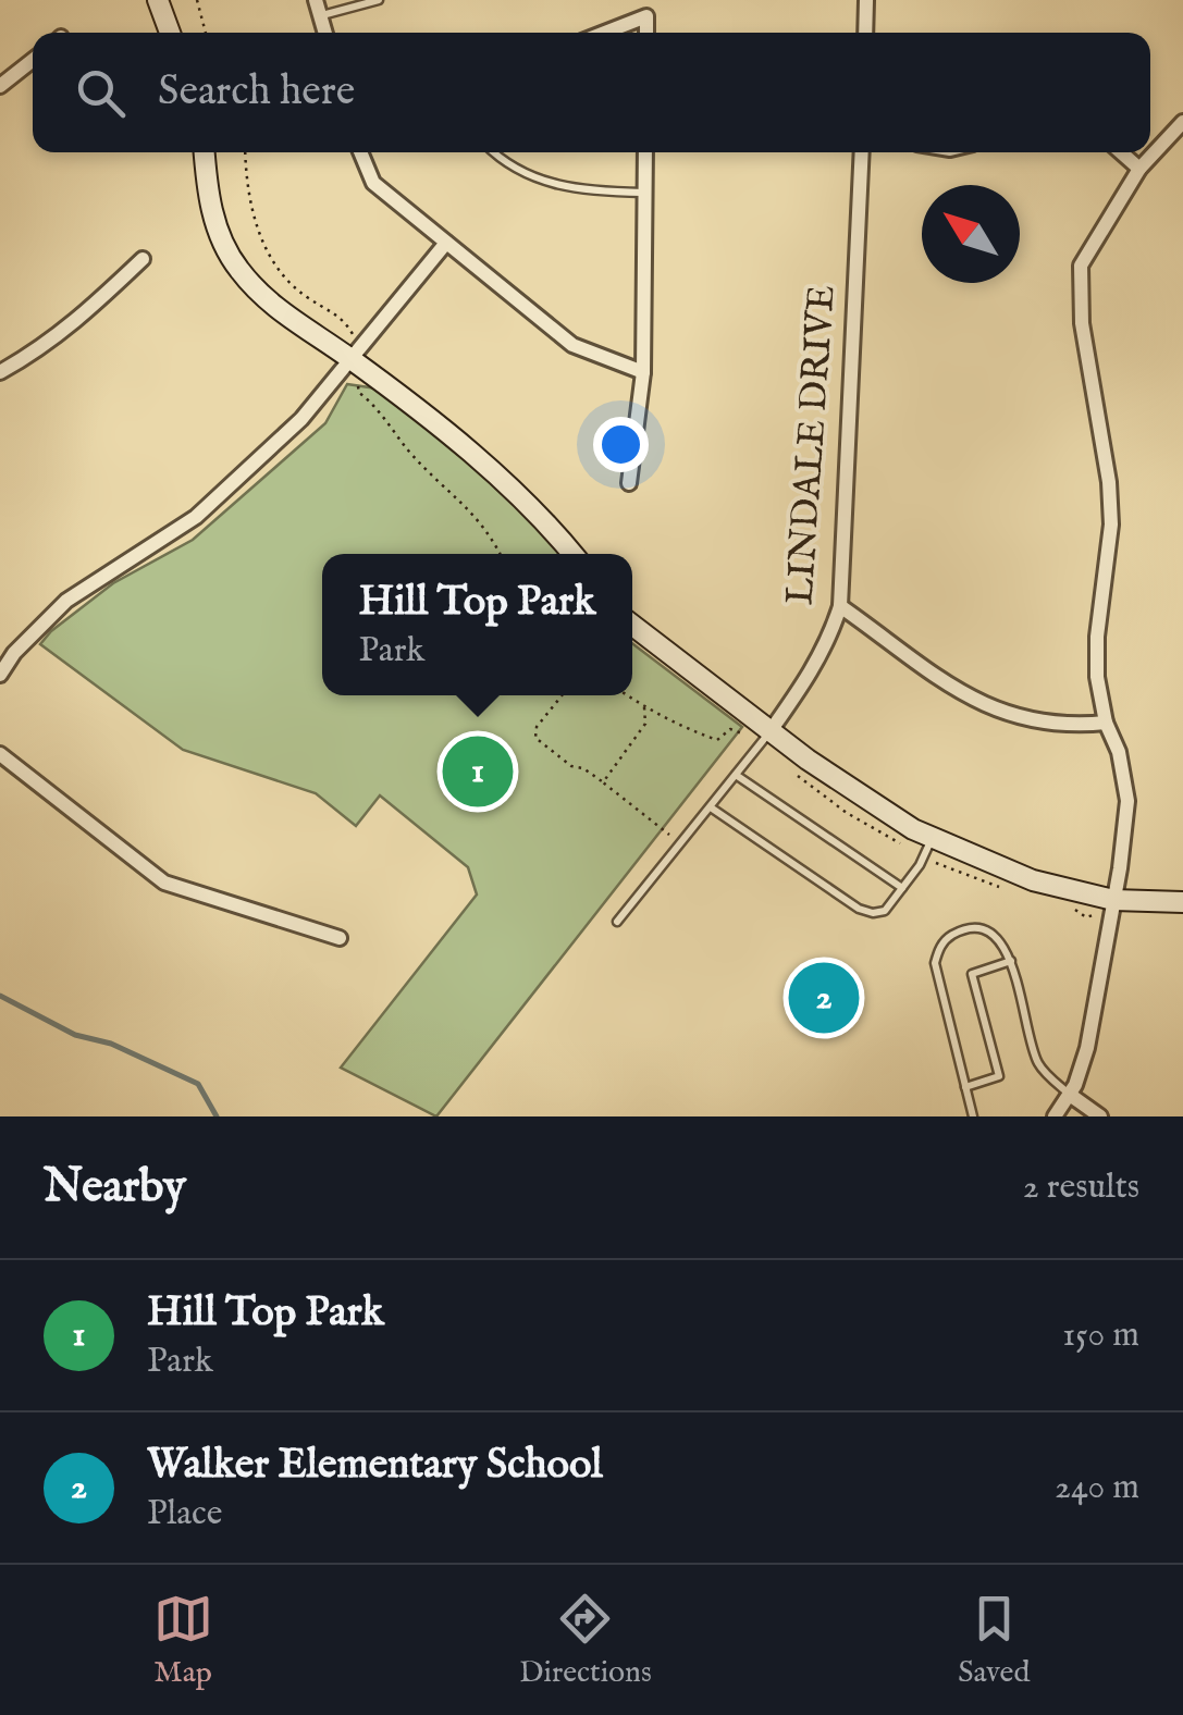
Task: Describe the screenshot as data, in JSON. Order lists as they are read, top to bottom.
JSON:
{
  "streets": {
    "street": ["LINDALE DRIVE"]
  },
  "north": "top left",
  "page": {
    "search": "Search here",
    "popup": ["Hill Top Park", "Park"],
    "pins": ["1", "2"],
    "heading": ["Nearby", "2 results"],
    "list": [
      {
        "mark": "1",
        "name": "Hill Top Park",
        "note": "Park",
        "value": "150 m"
      },
      {
        "mark": "2",
        "name": "Walker Elementary School",
        "note": "Place",
        "value": "240 m"
      }
    ],
    "nav": ["Map", "Directions", "Saved"]
  }
}
